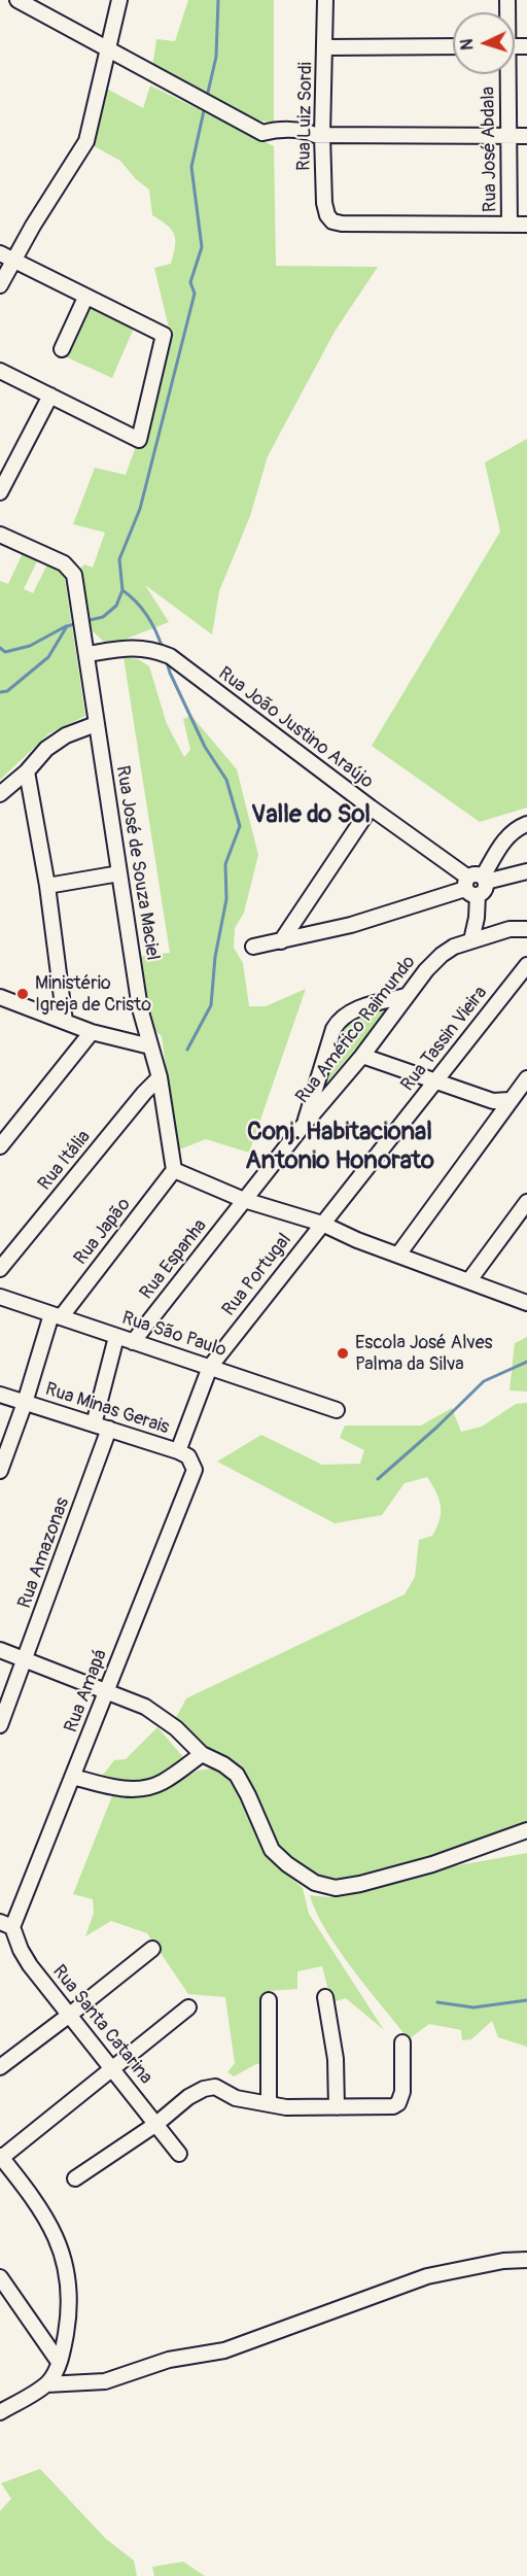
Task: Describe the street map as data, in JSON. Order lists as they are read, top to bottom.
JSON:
{
  "streets": {
    "street": [
      "Rua Luiz Sordi",
      "Rua José Abdala",
      "Rua João Justino Araújo",
      "Rua José de Souza Maciel",
      "Rua Américo Raimundo",
      "Rua Tassin Vieira",
      "Rua Itália",
      "Rua Japão",
      "Rua Espanha",
      "Rua Portugal",
      "Rua São Paulo",
      "Rua Minas Gerais",
      "Rua Amazonas",
      "Rua Amapá",
      "Rua Santa Catarina"
    ]
  },
  "crossings": [
    ["Rua Luiz Sordi", "Rua José Abdala"],
    ["Rua João Justino Araújo", "Rua José de Souza Maciel"],
    ["Rua José de Souza Maciel", "Rua Itália"],
    ["Rua José de Souza Maciel", "Rua Japão"],
    ["Rua Américo Raimundo", "Rua Espanha"],
    ["Rua Tassin Vieira", "Rua Portugal"],
    ["Rua Japão", "Rua São Paulo"],
    ["Rua Japão", "Rua Minas Gerais"],
    ["Rua Espanha", "Rua São Paulo"],
    ["Rua Portugal", "Rua São Paulo"],
    ["Rua Portugal", "Rua Minas Gerais"],
    ["Rua Minas Gerais", "Rua Amazonas"],
    ["Rua Minas Gerais", "Rua Amapá"],
    ["Rua Amapá", "Rua Santa Catarina"]
  ],
  "districts": ["Valle do Sol", "Conj. Habitacional Antonio Honorato"],
  "places": ["Ministério Igreja de Cristo", "Escola José Alves Palma da Silva"],
  "north": "left"
}
